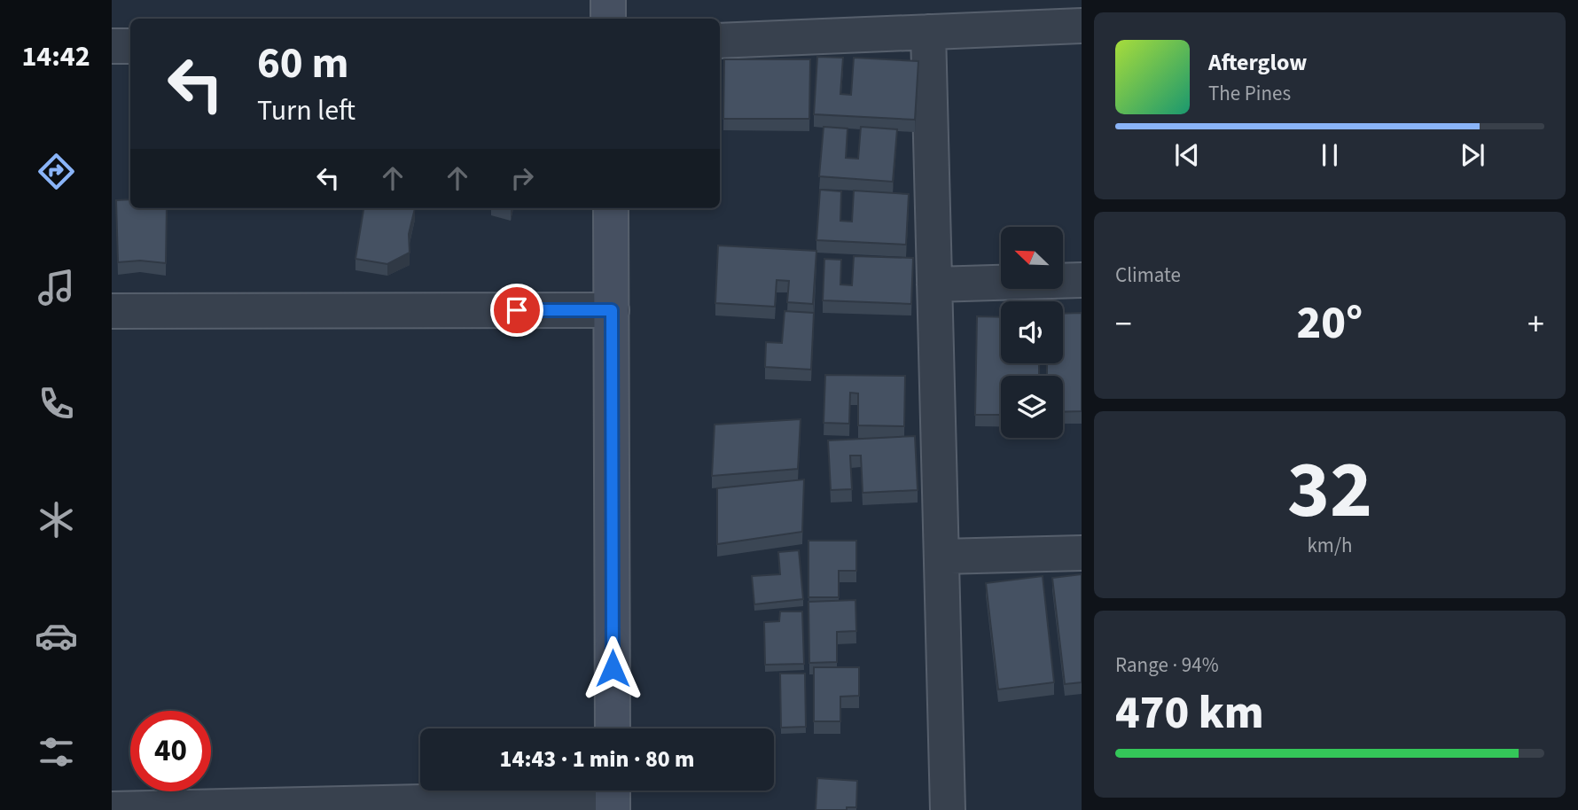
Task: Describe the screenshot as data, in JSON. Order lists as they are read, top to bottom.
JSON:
{
  "north": "top left",
  "page": {
    "tabs": "14:42",
    "turn": ["60 m", "Turn left"],
    "song": ["Afterglow", "The Pines"],
    "tile": [
      "Climate",
      ["32", "km/h"],
      ["Range · 94%", "470 km"]
    ],
    "heat": ["−", "20°", "+"],
    "limit": "40",
    "trip": "14:43 · 1 min · 80 m"
  }
}
